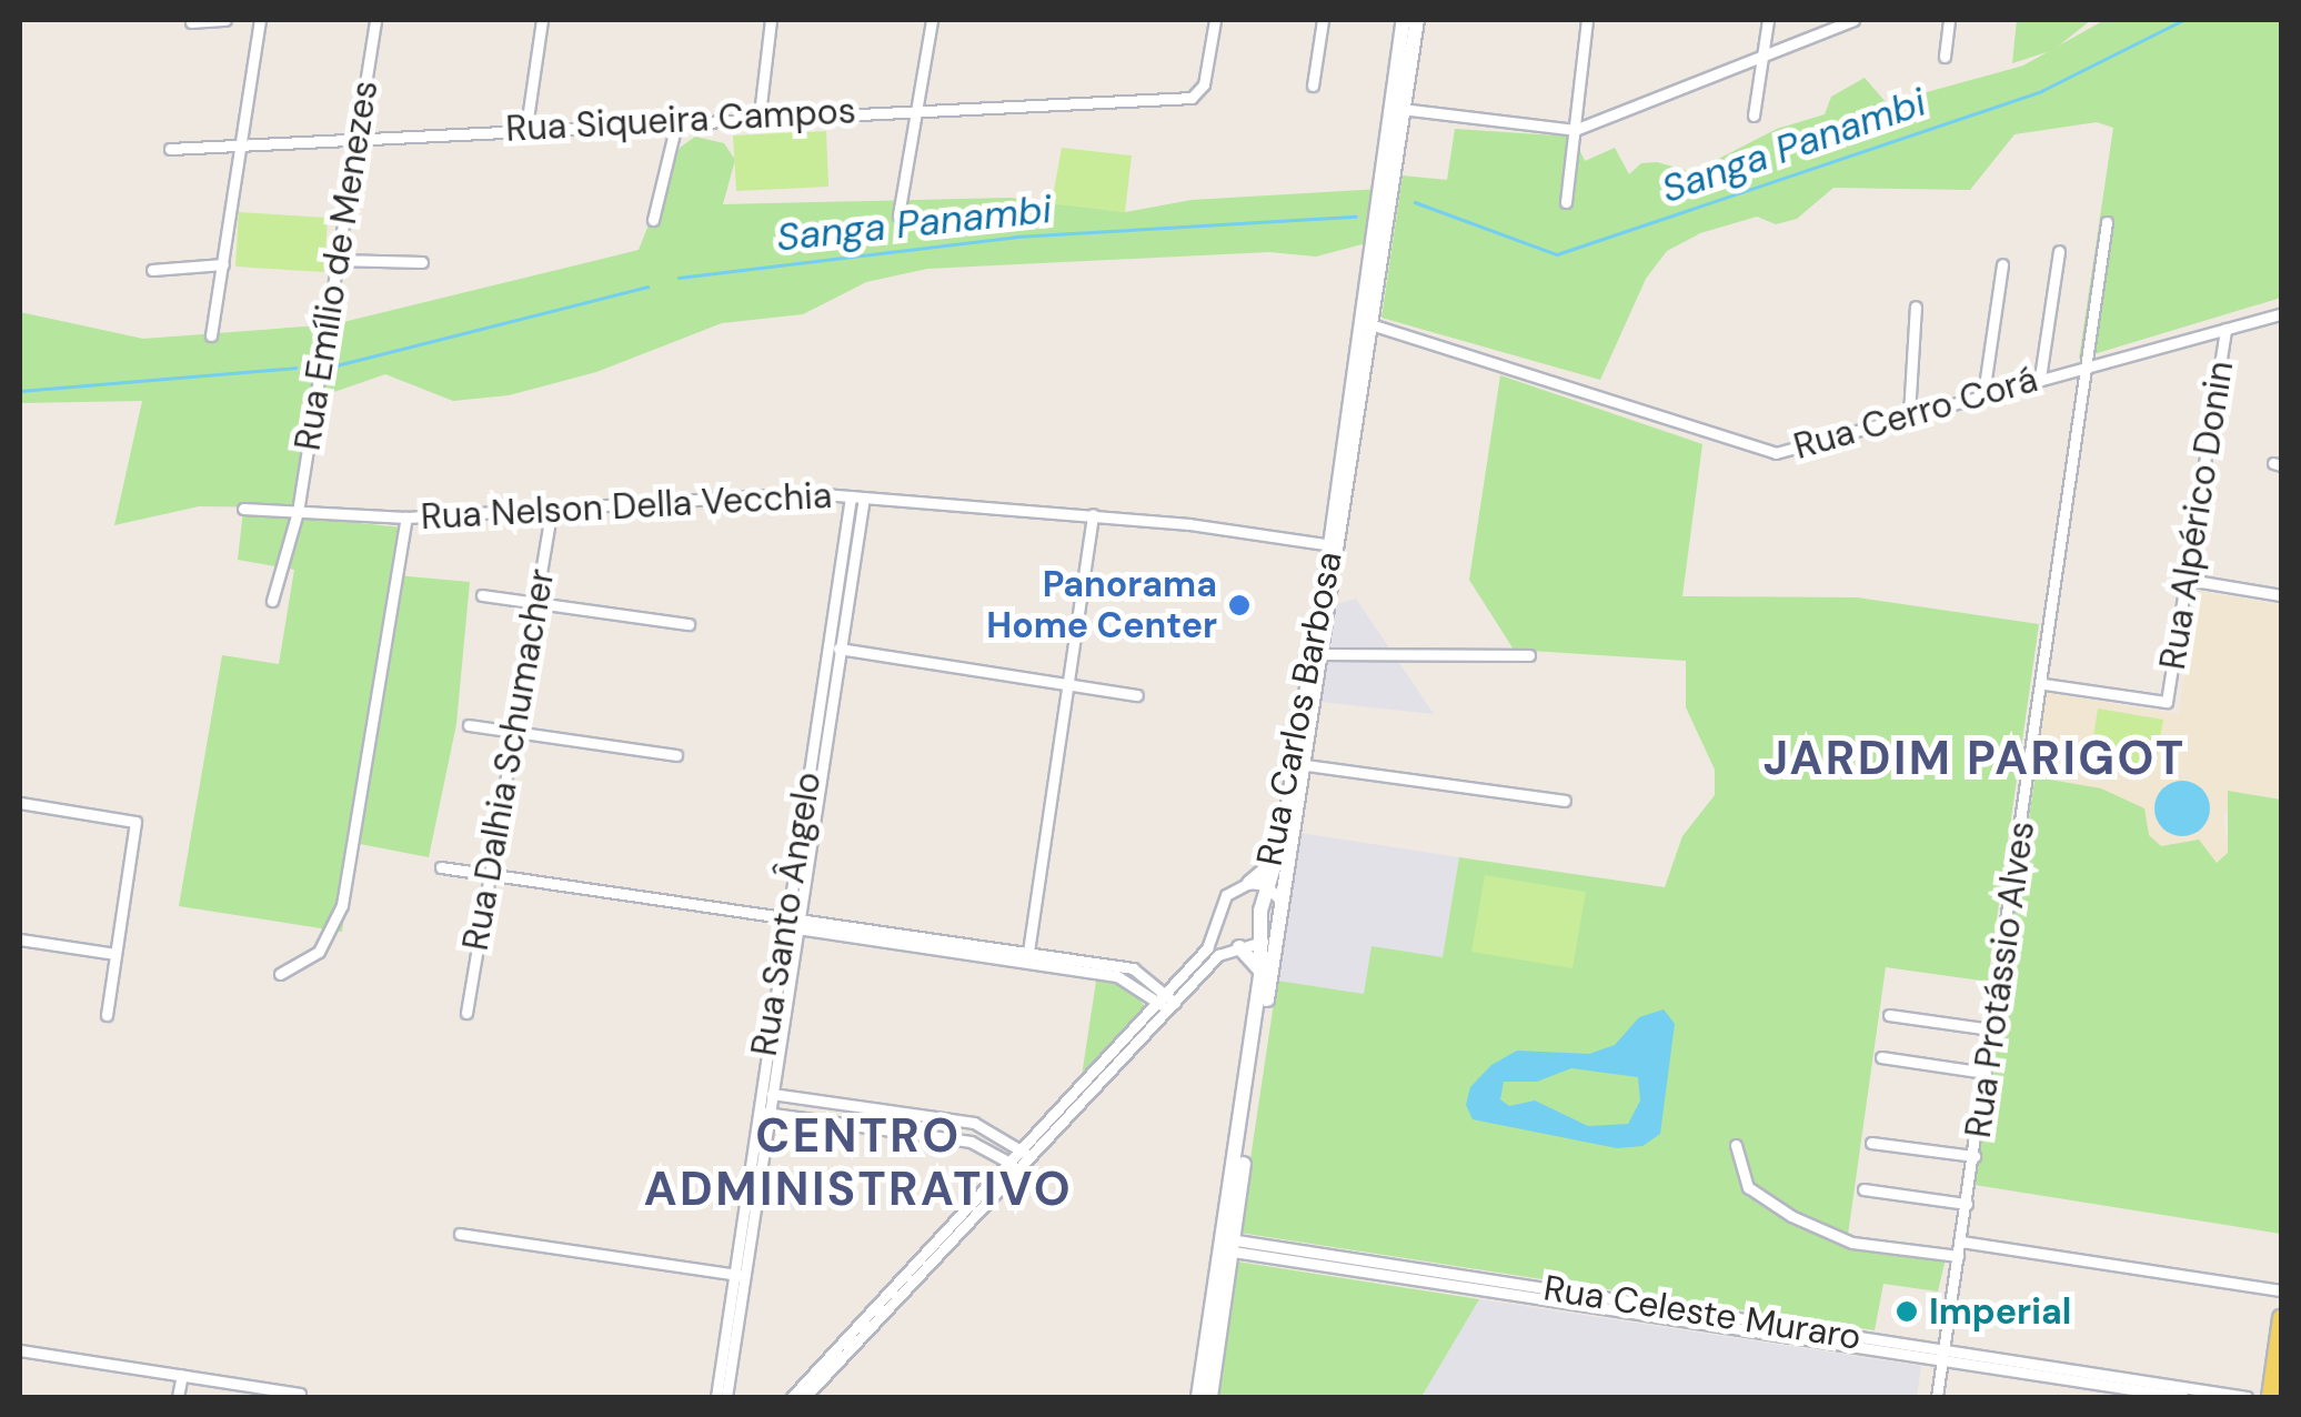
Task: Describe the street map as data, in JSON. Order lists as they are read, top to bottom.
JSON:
{
  "streets": {
    "street": [
      "Rua Siqueira Campos",
      "Rua Emílio de Menezes",
      "Rua Cerro Corá",
      "Rua Nelson Della Vecchia",
      "Rua Alpérico Donin",
      "Rua Carlos Barbosa",
      "Rua Dalhia Schumacher",
      "Rua Santo Ângelo",
      "Rua Protássio Alves",
      "Rua Celeste Muraro"
    ]
  },
  "crossings": [
    ["Rua Siqueira Campos", "Rua Emílio de Menezes"],
    ["Rua Emílio de Menezes", "Rua Nelson Della Vecchia"],
    ["Rua Cerro Corá", "Rua Alpérico Donin"],
    ["Rua Cerro Corá", "Rua Carlos Barbosa"],
    ["Rua Cerro Corá", "Rua Protássio Alves"],
    ["Rua Nelson Della Vecchia", "Rua Carlos Barbosa"],
    ["Rua Nelson Della Vecchia", "Rua Dalhia Schumacher"],
    ["Rua Nelson Della Vecchia", "Rua Santo Ângelo"],
    ["Rua Alpérico Donin", "Rua Protássio Alves"],
    ["Rua Carlos Barbosa", "Rua Celeste Muraro"],
    ["Rua Protássio Alves", "Rua Celeste Muraro"]
  ],
  "districts": ["JARDIM PARIGOT", "CENTRO ADMINISTRATIVO"],
  "water": ["Sanga Panambi"],
  "places": ["Panorama Home Center", "Imperial"]
}
